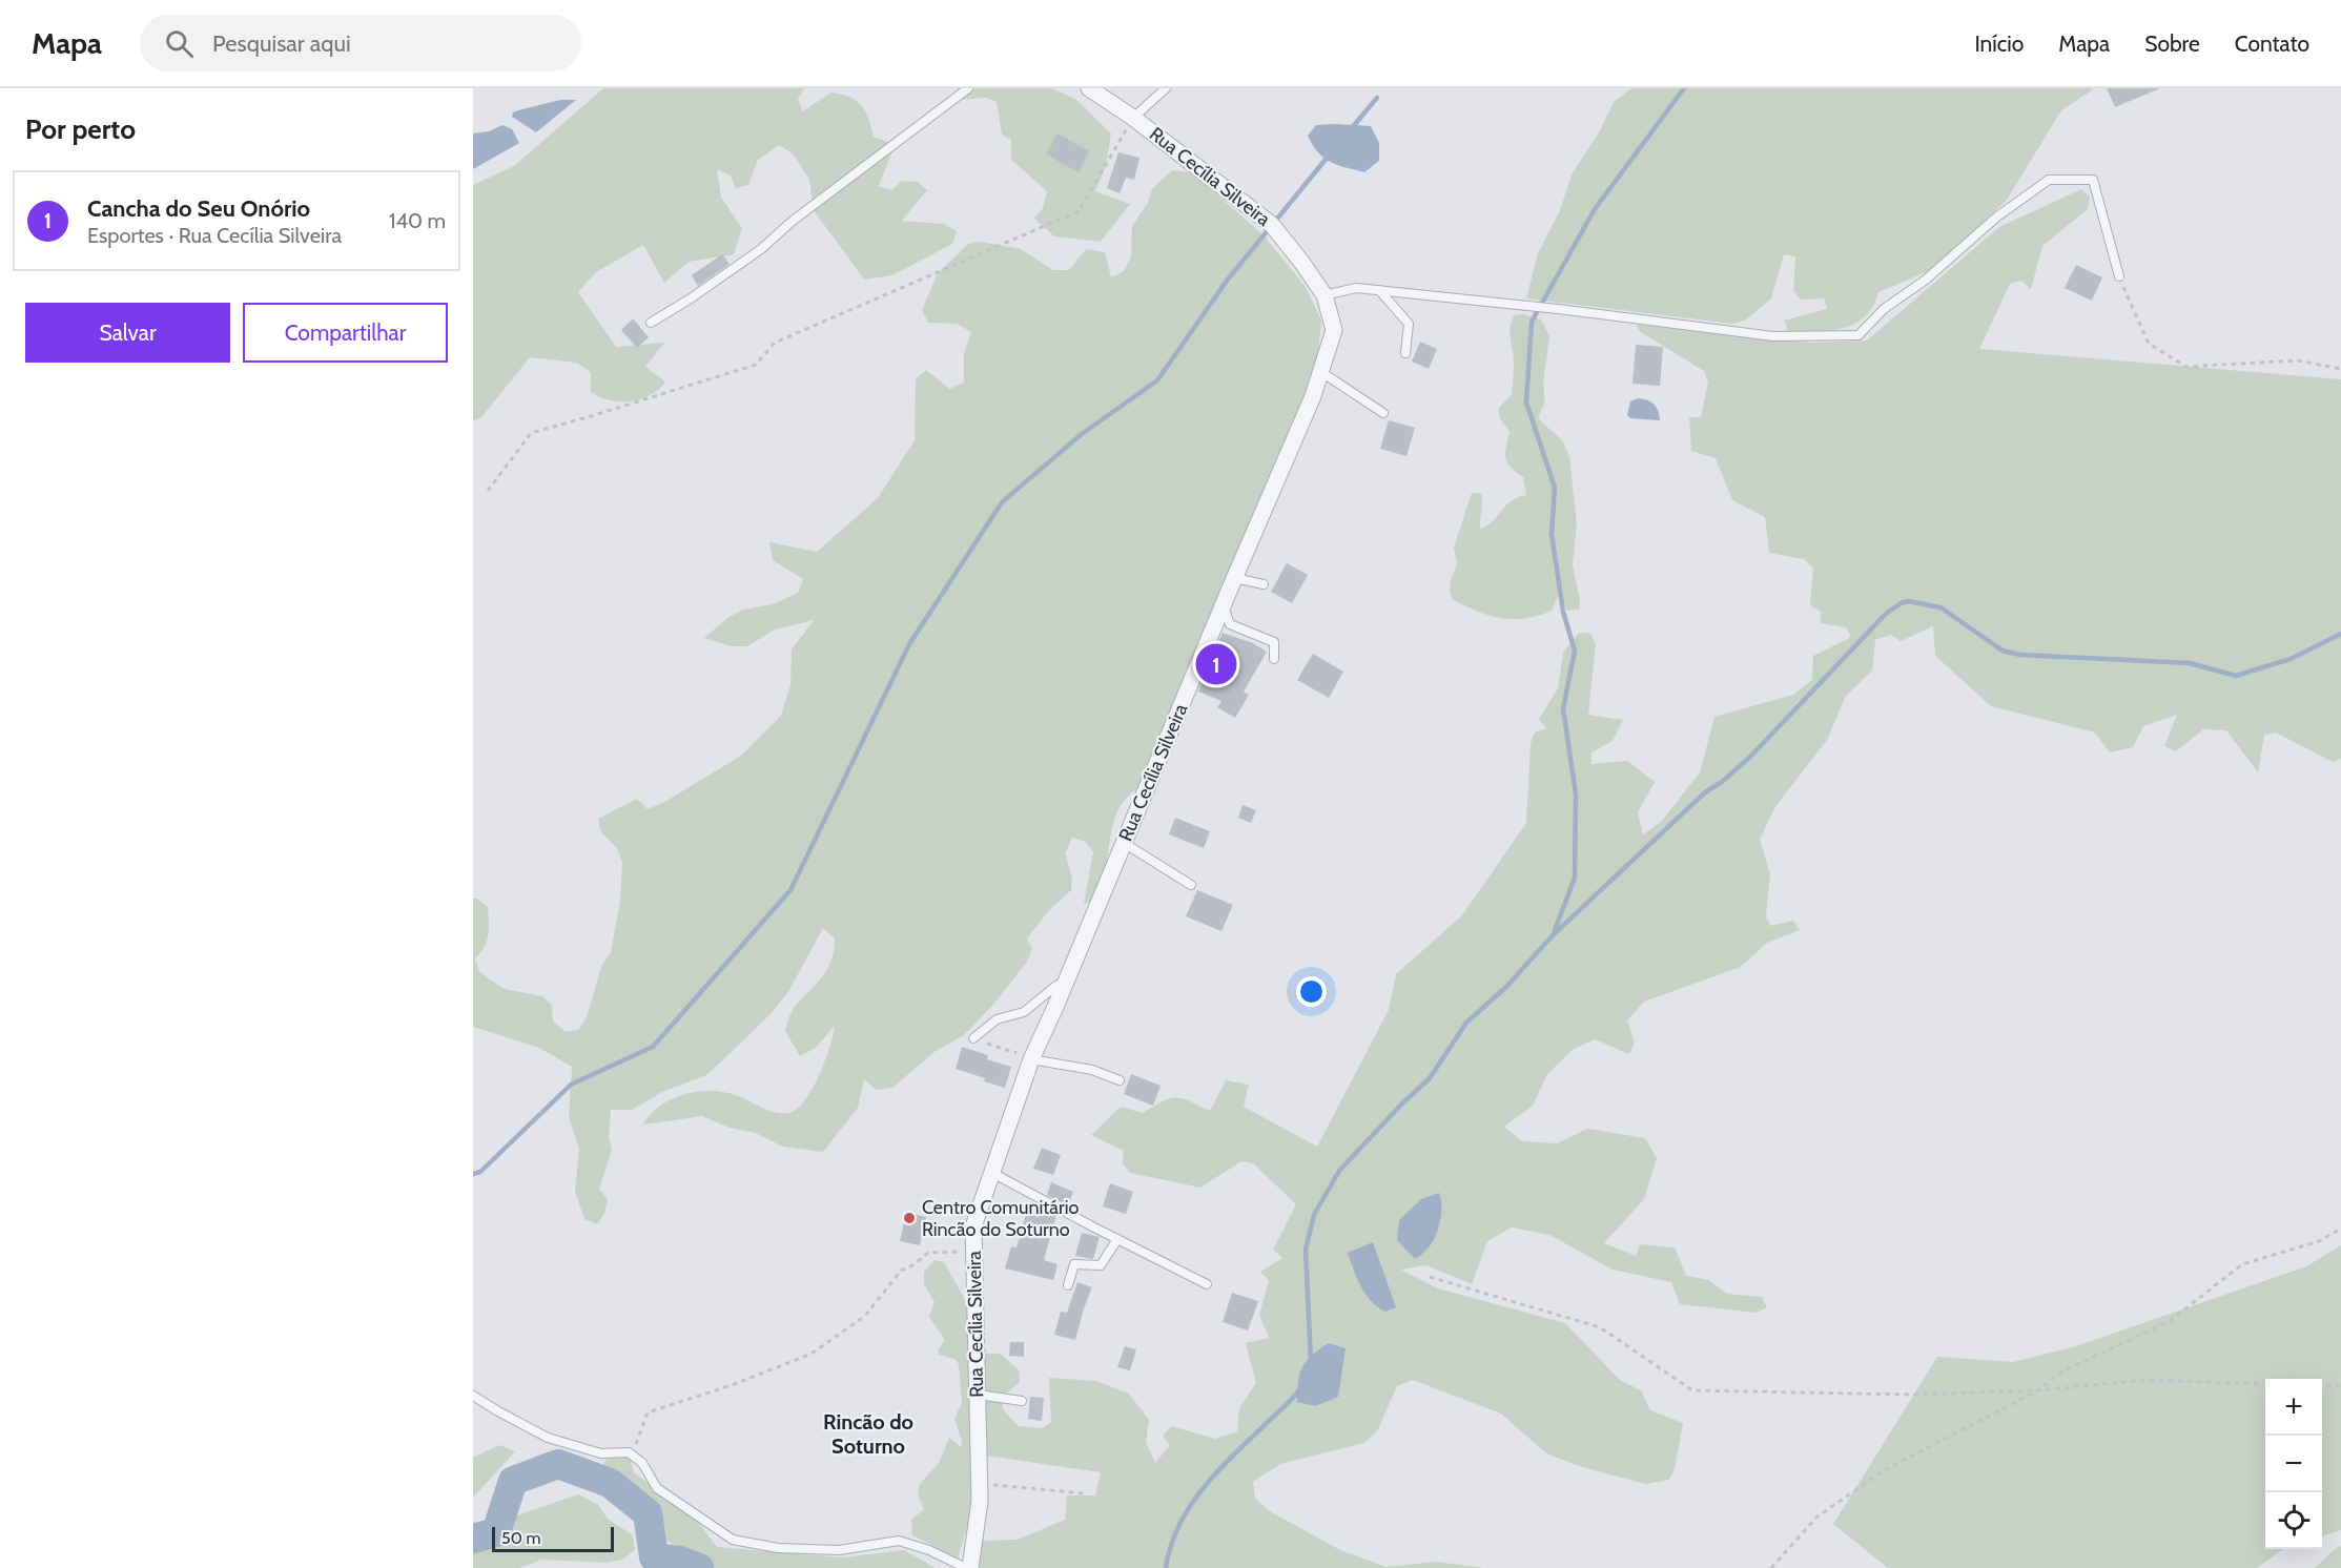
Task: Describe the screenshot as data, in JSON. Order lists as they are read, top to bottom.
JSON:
{
  "streets": {
    "street": ["Rua Cecília Silveira"]
  },
  "districts": ["Rincão do Soturno"],
  "places": ["Centro Comunitário Rincão do Soturno"],
  "scale_bar": "50 m",
  "page": {
    "header": "Mapa",
    "search": "Pesquisar aqui",
    "nav": [
      "Início",
      "Mapa",
      "Sobre",
      "Contato"
    ],
    "heading": "Por perto",
    "list": [
      {
        "mark": "1",
        "name": "Cancha do Seu Onório",
        "note": "Esportes · Rua Cecília Silveira",
        "value": "140 m"
      }
    ],
    "buttons": ["Salvar", "Compartilhar"],
    "pins": "1",
    "map_buttons": ["+", "−"],
    "scale": "50 m"
  }
}
